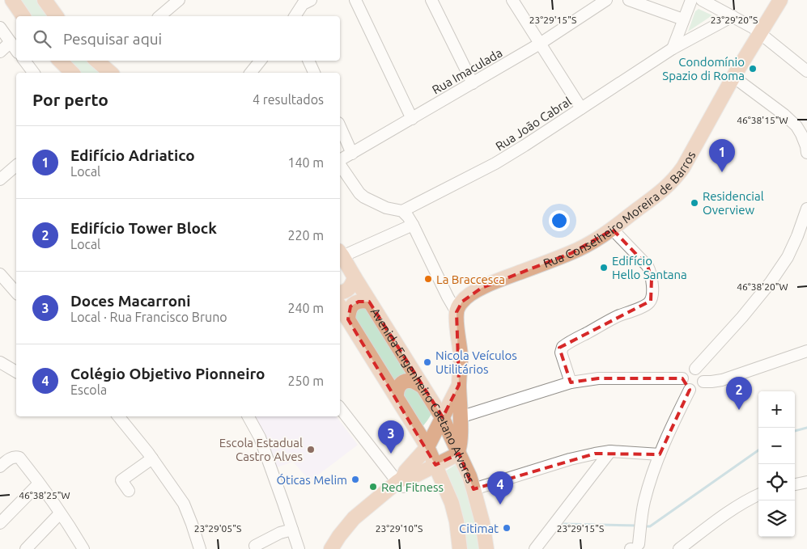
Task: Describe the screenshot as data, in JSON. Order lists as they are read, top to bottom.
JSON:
{
  "streets": {
    "main road": ["Rua Conselheiro Moreira de Barros", "Avenida Engenheiro Caetano Alvares"],
    "street": ["Rua Imaculada", "Rua João Cabral"]
  },
  "places": [
    "Condomínio Spazio di Roma",
    "Residencial Overview",
    "Edifício Hello Santana",
    "La Braccesca",
    "Nicola Veículos Utilitários",
    "Escola Estadual Castro Alves",
    "Óticas Melim",
    "Red Fitness",
    "Citimat"
  ],
  "page": {
    "search": "Pesquisar aqui",
    "heading": ["Por perto", "4 resultados"],
    "list": [
      {
        "mark": "1",
        "name": "Edifício Adriatico",
        "note": "Local",
        "value": "140 m"
      },
      {
        "mark": "2",
        "name": "Edifício Tower Block",
        "note": "Local",
        "value": "220 m"
      },
      {
        "mark": "3",
        "name": "Doces Macarroni",
        "note": "Local · Rua Francisco Bruno",
        "value": "240 m"
      },
      {
        "mark": "4",
        "name": "Colégio Objetivo Pionneiro",
        "note": "Escola",
        "value": "250 m"
      }
    ],
    "pins": [
      "1",
      "2",
      "3",
      "4"
    ],
    "map_buttons": ["+", "−"]
  },
  "coordinates": [
    "23°29'15\"S",
    "23°29'20\"S",
    "46°38'15\"W",
    "46°38'20\"W",
    "46°38'25\"W",
    "23°29'05\"S",
    "23°29'10\"S"
  ]
}
